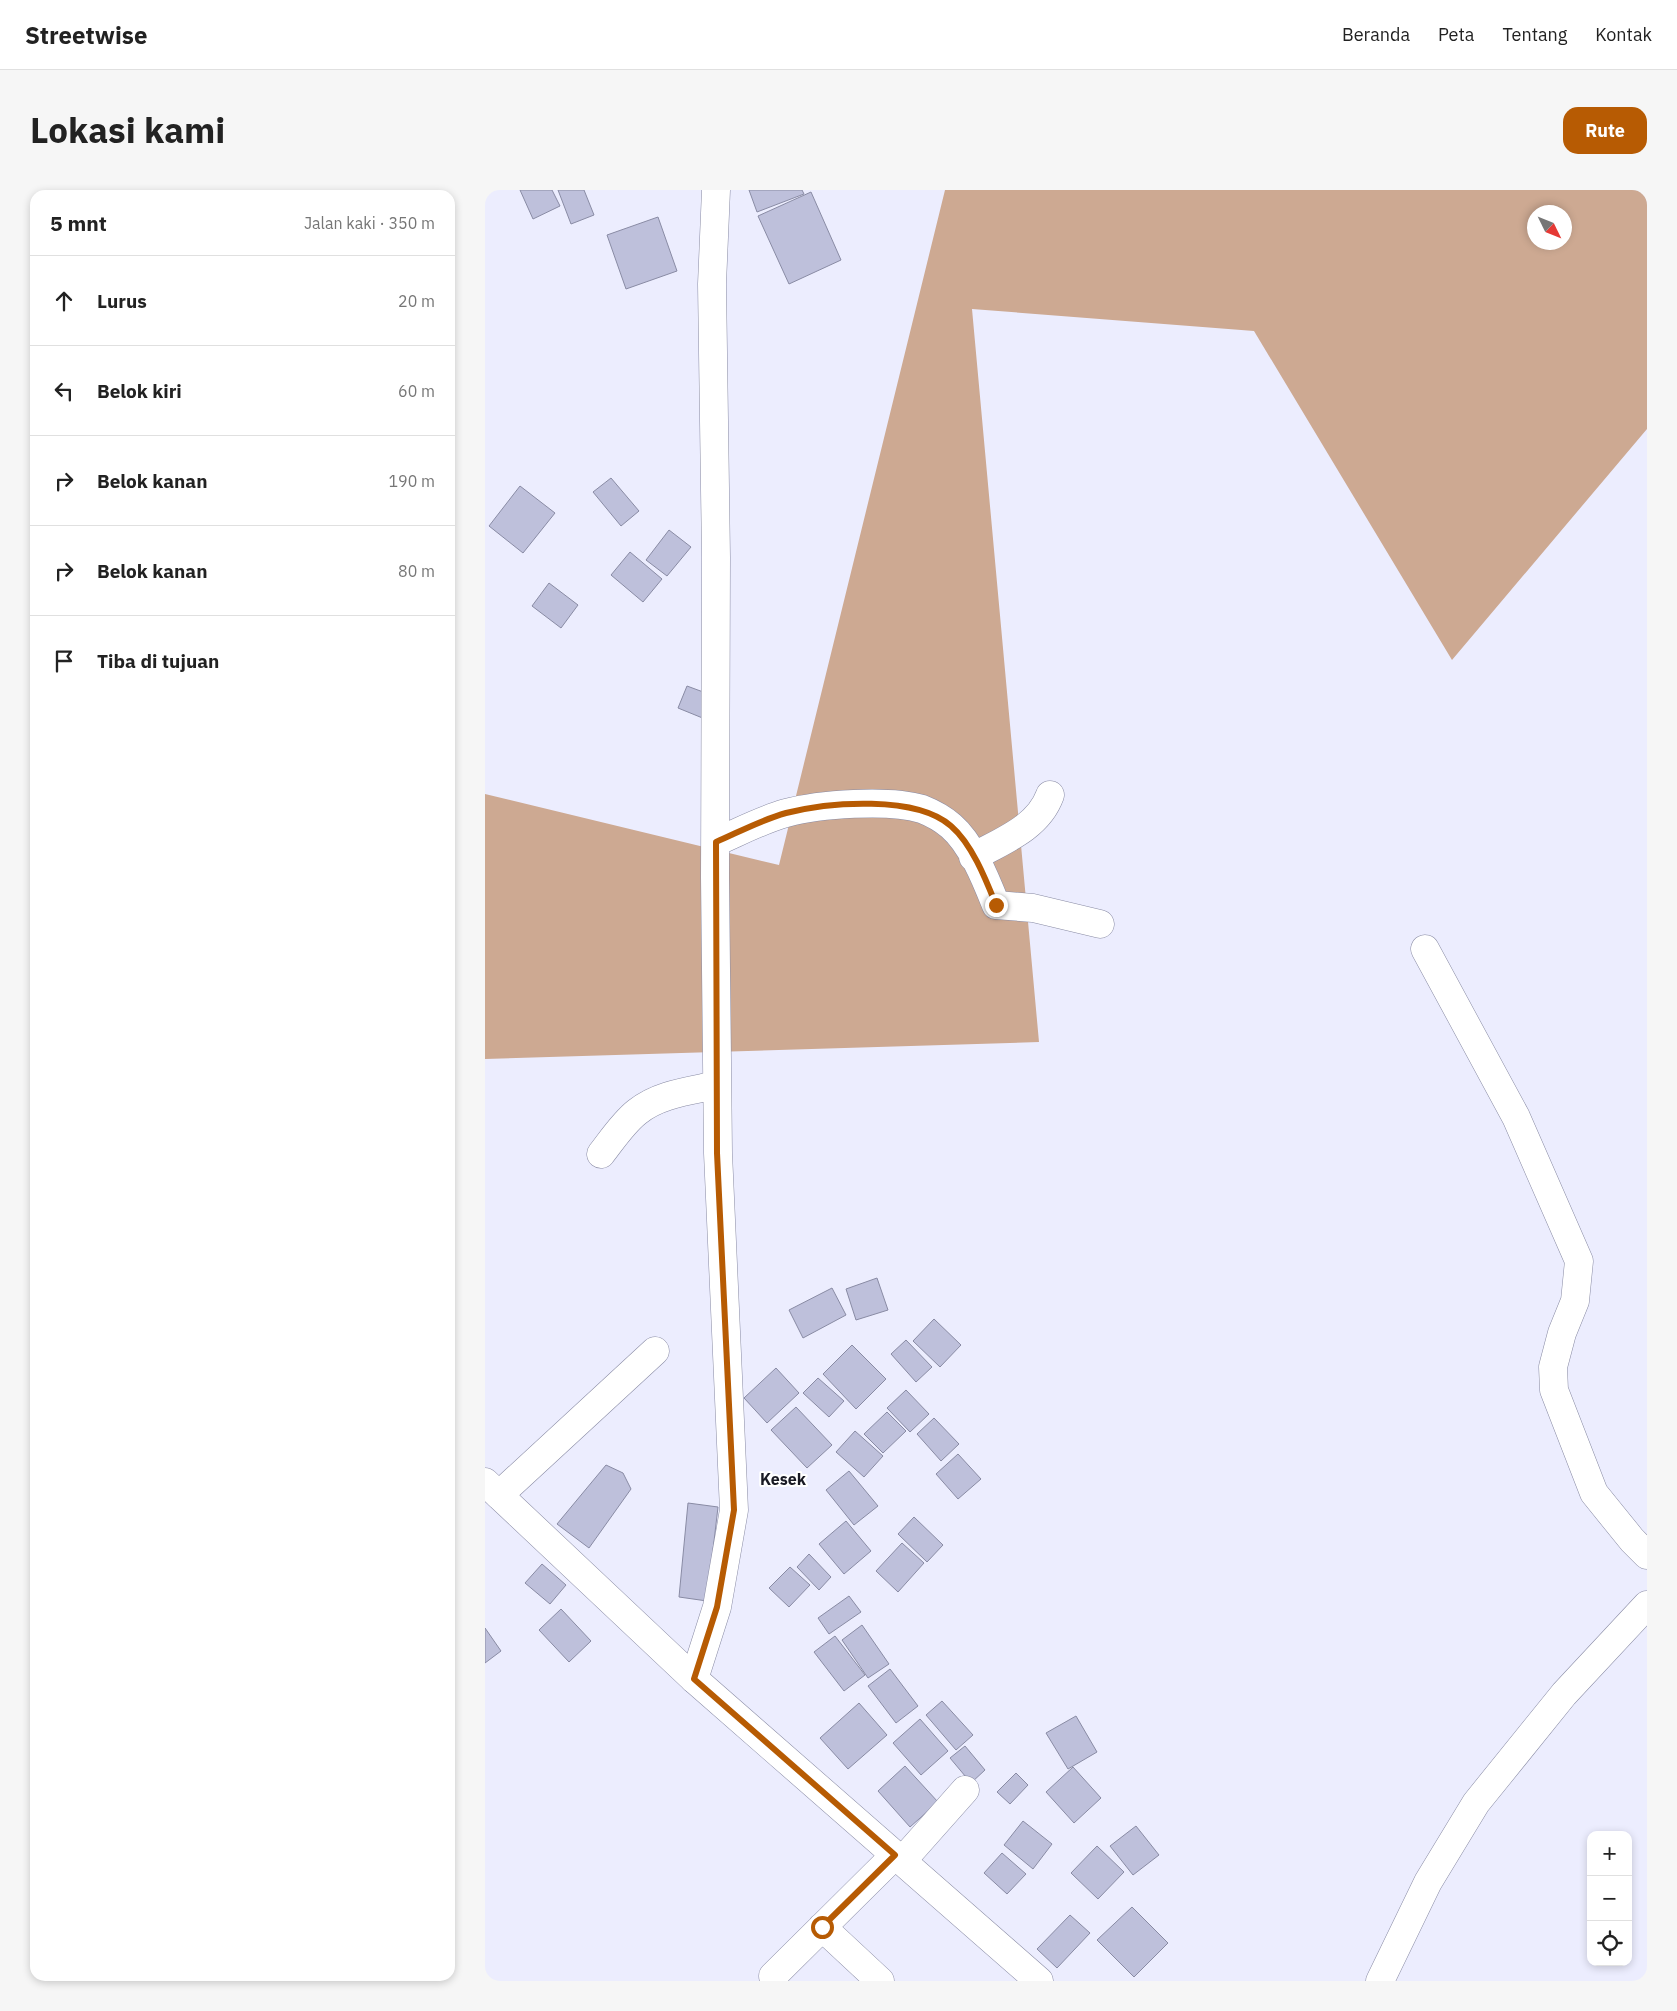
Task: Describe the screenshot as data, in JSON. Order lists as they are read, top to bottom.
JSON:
{
  "districts": ["Kesek"],
  "north": "bottom right",
  "page": {
    "header": "Streetwise",
    "nav": [
      "Beranda",
      "Peta",
      "Tentang",
      "Kontak"
    ],
    "title": "Lokasi kami",
    "buttons": "Rute",
    "heading": ["5 mnt", "Jalan kaki · 350 m"],
    "list": [
      ["Lurus", "20 m"],
      ["Belok kiri", "60 m"],
      ["Belok kanan", "190 m"],
      ["Belok kanan", "80 m"],
      "Tiba di tujuan"
    ],
    "map_buttons": ["+", "−"]
  }
}
